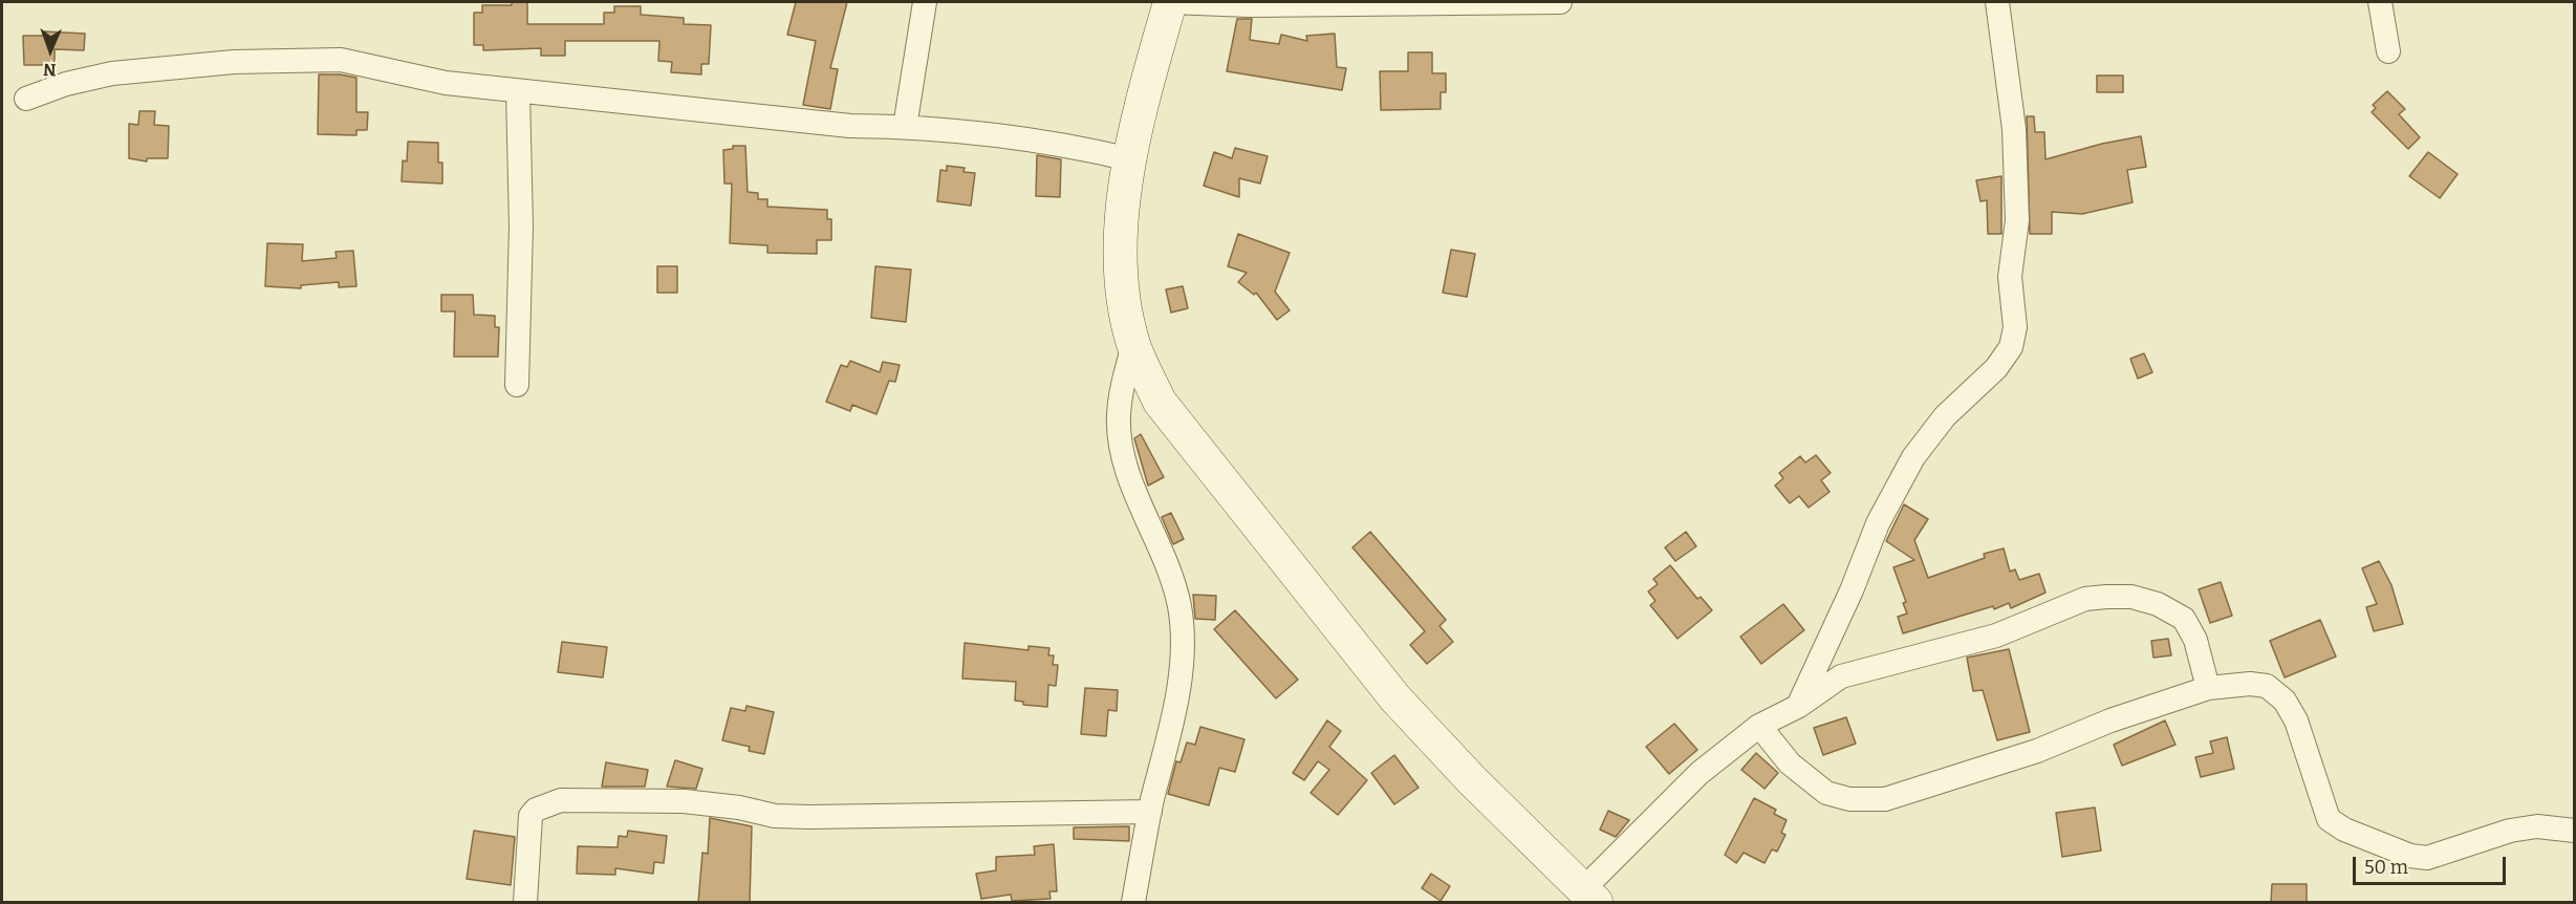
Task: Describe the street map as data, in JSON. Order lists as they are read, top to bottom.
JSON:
{
  "scale_bar": "50 m",
  "north": "bottom"
}
